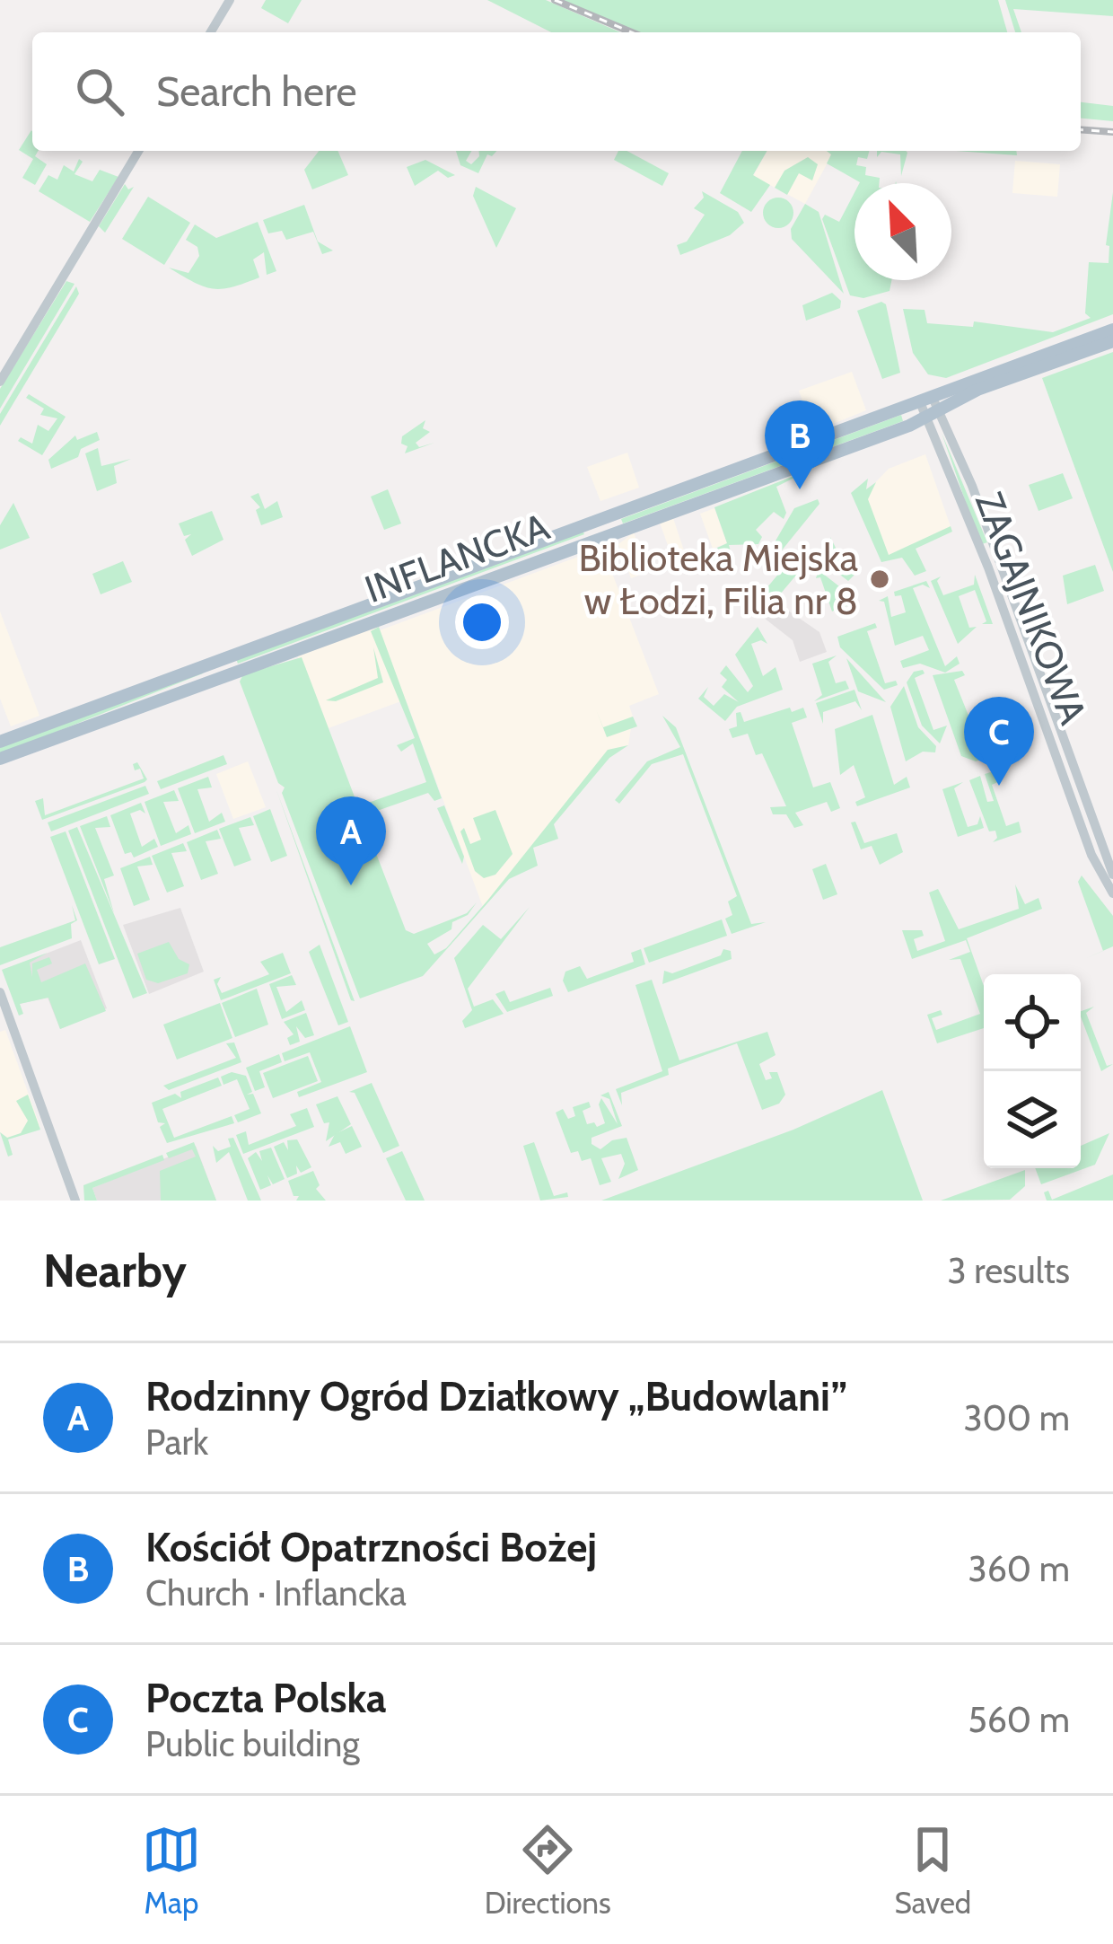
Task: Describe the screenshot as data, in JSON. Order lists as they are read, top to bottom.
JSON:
{
  "streets": {
    "main road": ["INFLANCKA"],
    "street": ["ZAGAJNIKOWA"]
  },
  "crossings": [
    ["INFLANCKA", "ZAGAJNIKOWA"]
  ],
  "places": ["Biblioteka Miejska w Łodzi, Filia nr 8"],
  "north": "top left",
  "page": {
    "search": "Search here",
    "pins": ["B", "C", "A"],
    "heading": ["Nearby", "3 results"],
    "list": [
      {
        "mark": "A",
        "name": "Rodzinny Ogród Działkowy „Budowlani”",
        "note": "Park",
        "value": "300 m"
      },
      {
        "mark": "B",
        "name": "Kościół Opatrzności Bożej",
        "note": "Church · Inflancka",
        "value": "360 m"
      },
      {
        "mark": "C",
        "name": "Poczta Polska",
        "note": "Public building",
        "value": "560 m"
      }
    ],
    "nav": ["Map", "Directions", "Saved"]
  }
}
